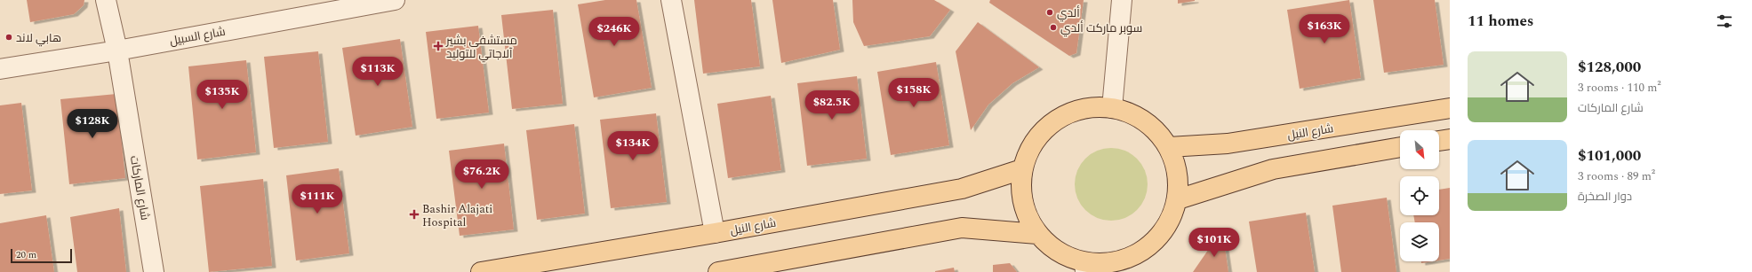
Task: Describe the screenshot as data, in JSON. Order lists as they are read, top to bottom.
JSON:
{
  "streets": {
    "main road": ["شارع النيل"],
    "street": ["شارع السبيل", "شارع الماركات"]
  },
  "crossings": [
    ["شارع السبيل", "شارع الماركات"]
  ],
  "places": {
    "other": ["ألدي", "سوبر ماركت ألدي", "هابي لاند"],
    "health": ["مستشفى بشير آلاجاتي للتوليد", "Bashir Alajati Hospital"]
  },
  "scale_bar": "20 m",
  "north": "bottom right",
  "page": {
    "heading": "11 homes",
    "price": [
      "$163K",
      "$246K",
      "$113K",
      "$158K",
      "$135K",
      "$82.5K",
      "$128K",
      "$134K",
      "$76.2K",
      "$111K",
      "$101K"
    ],
    "list": [
      {
        "name": "$128,000",
        "note": "3 rooms · 110 m² · شارع الماركات"
      },
      {
        "name": "$101,000",
        "note": "3 rooms · 89 m² · دوار الصخرة"
      }
    ],
    "scale": "20 m"
  }
}
